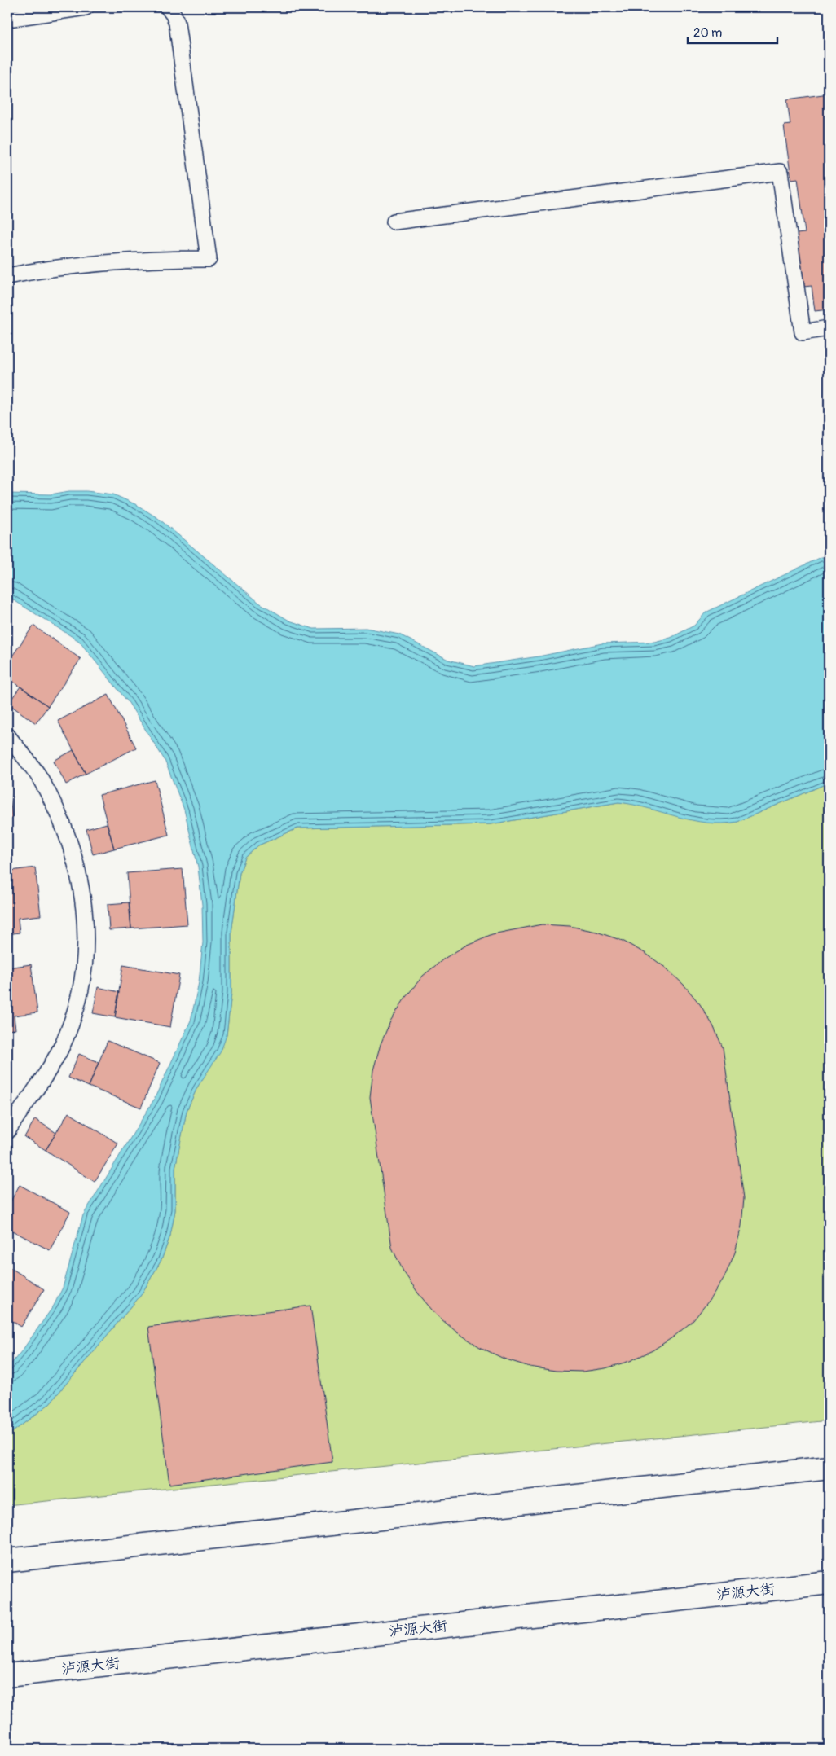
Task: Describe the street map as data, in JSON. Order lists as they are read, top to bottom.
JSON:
{
  "streets": {
    "main road": ["泸源大街"]
  },
  "scale_bar": "20 m"
}
